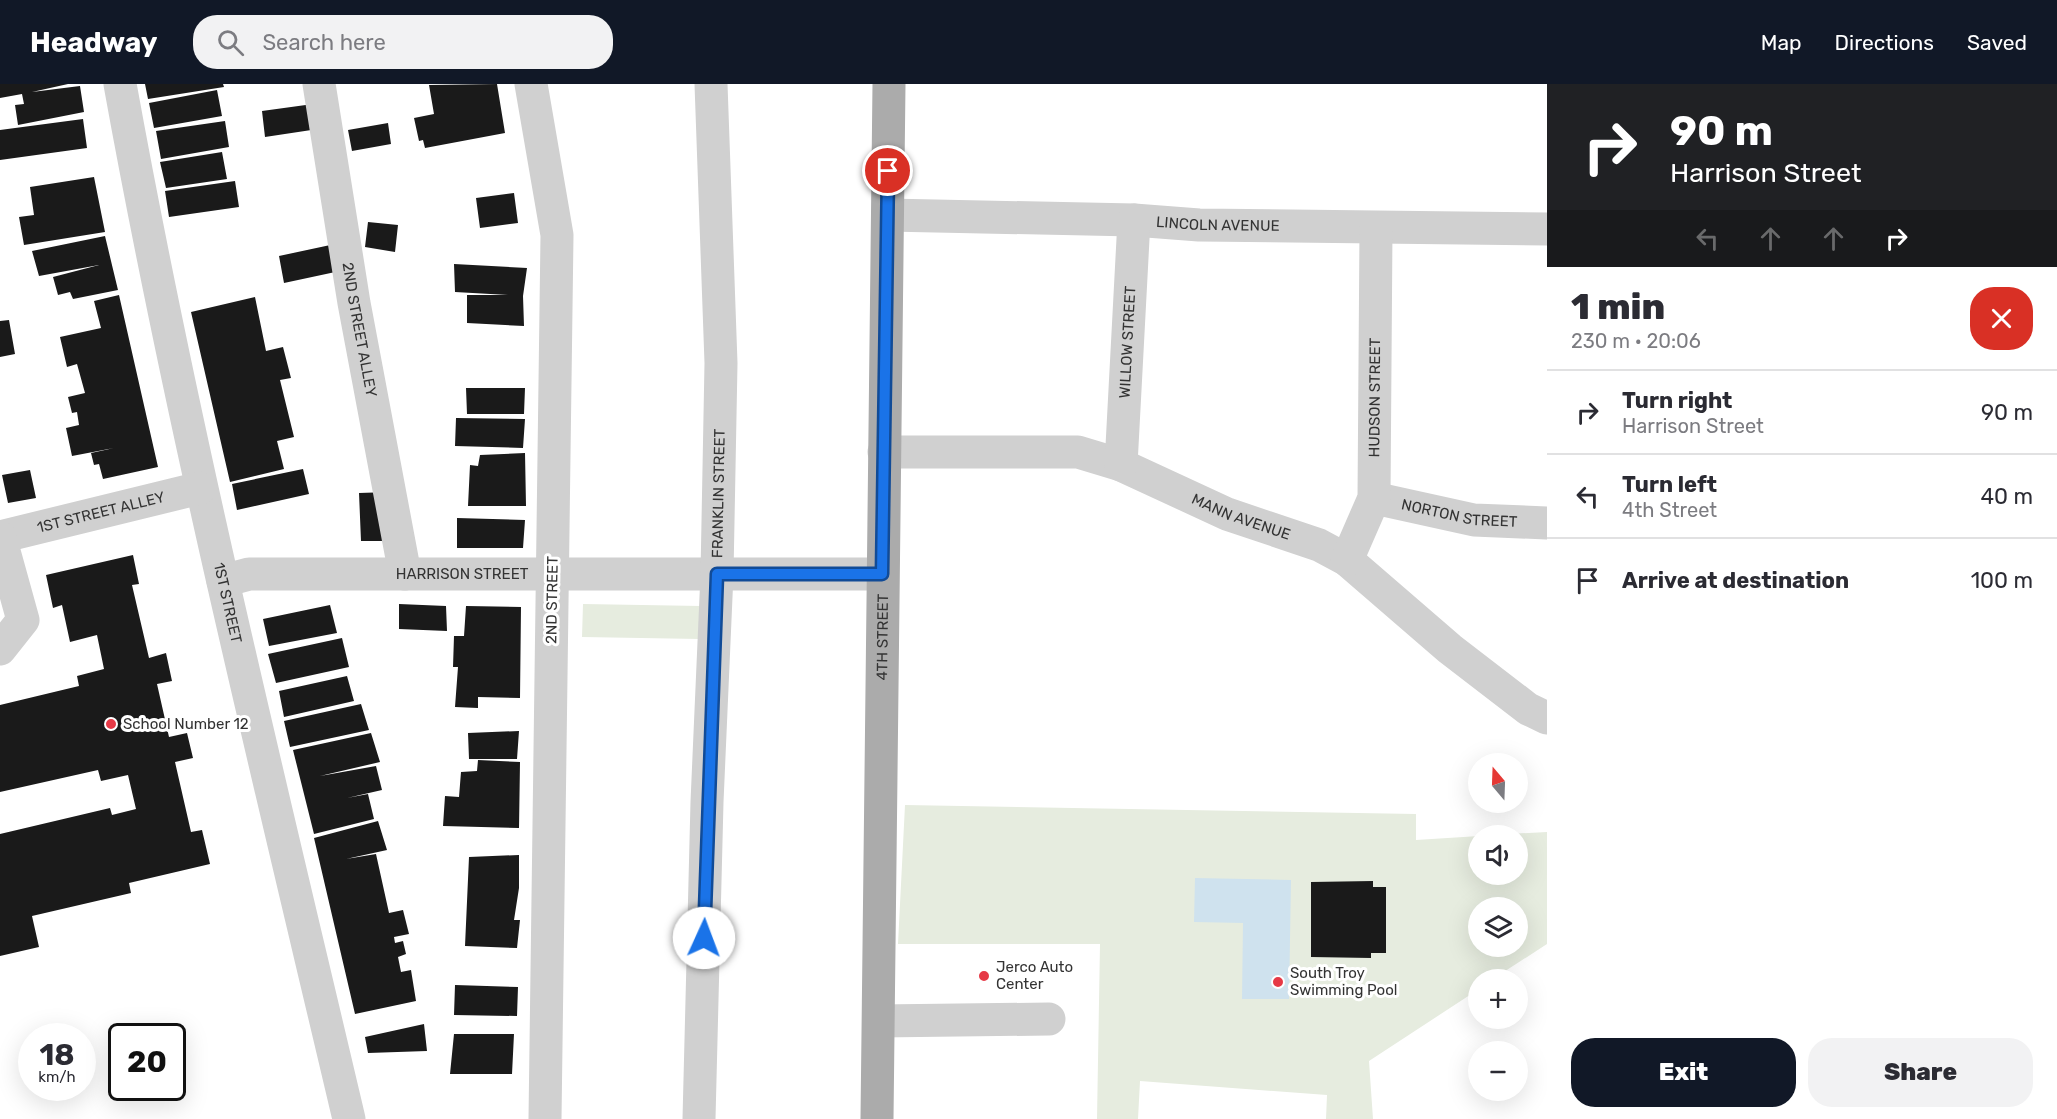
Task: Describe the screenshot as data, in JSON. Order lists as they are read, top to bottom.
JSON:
{
  "streets": {
    "main road": ["4TH STREET"],
    "street": [
      "LINCOLN AVENUE",
      "2ND STREET ALLEY",
      "WILLOW STREET",
      "HUDSON STREET",
      "FRANKLIN STREET",
      "1ST STREET ALLEY",
      "NORTON STREET",
      "MANN AVENUE",
      "HARRISON STREET",
      "2ND STREET",
      "1ST STREET"
    ]
  },
  "crossings": [
    ["LINCOLN AVENUE", "WILLOW STREET"],
    ["LINCOLN AVENUE", "HUDSON STREET"],
    ["LINCOLN AVENUE", "4TH STREET"],
    ["2ND STREET ALLEY", "HARRISON STREET"],
    ["WILLOW STREET", "MANN AVENUE"],
    ["HUDSON STREET", "NORTON STREET"],
    ["HUDSON STREET", "MANN AVENUE"],
    ["FRANKLIN STREET", "HARRISON STREET"],
    ["1ST STREET ALLEY", "1ST STREET"],
    ["MANN AVENUE", "4TH STREET"],
    ["HARRISON STREET", "2ND STREET"],
    ["HARRISON STREET", "1ST STREET"],
    ["HARRISON STREET", "4TH STREET"]
  ],
  "places": ["School Number 12", "Jerco Auto Center", "South Troy Swimming Pool"],
  "north": "top",
  "page": {
    "header": "Headway",
    "search": "Search here",
    "nav": ["Map", "Directions", "Saved"],
    "turn": ["90 m", "Harrison Street"],
    "heading": ["1 min", "230 m · 20:06"],
    "list": [
      {
        "name": "Turn right",
        "note": "Harrison Street",
        "value": "90 m"
      },
      {
        "name": "Turn left",
        "note": "4th Street",
        "value": "40 m"
      },
      {
        "name": "Arrive at destination",
        "value": "100 m"
      }
    ],
    "map_buttons": ["+", "−"],
    "speed": "18 km/h",
    "limit": "20",
    "buttons": ["Exit", "Share"]
  }
}
